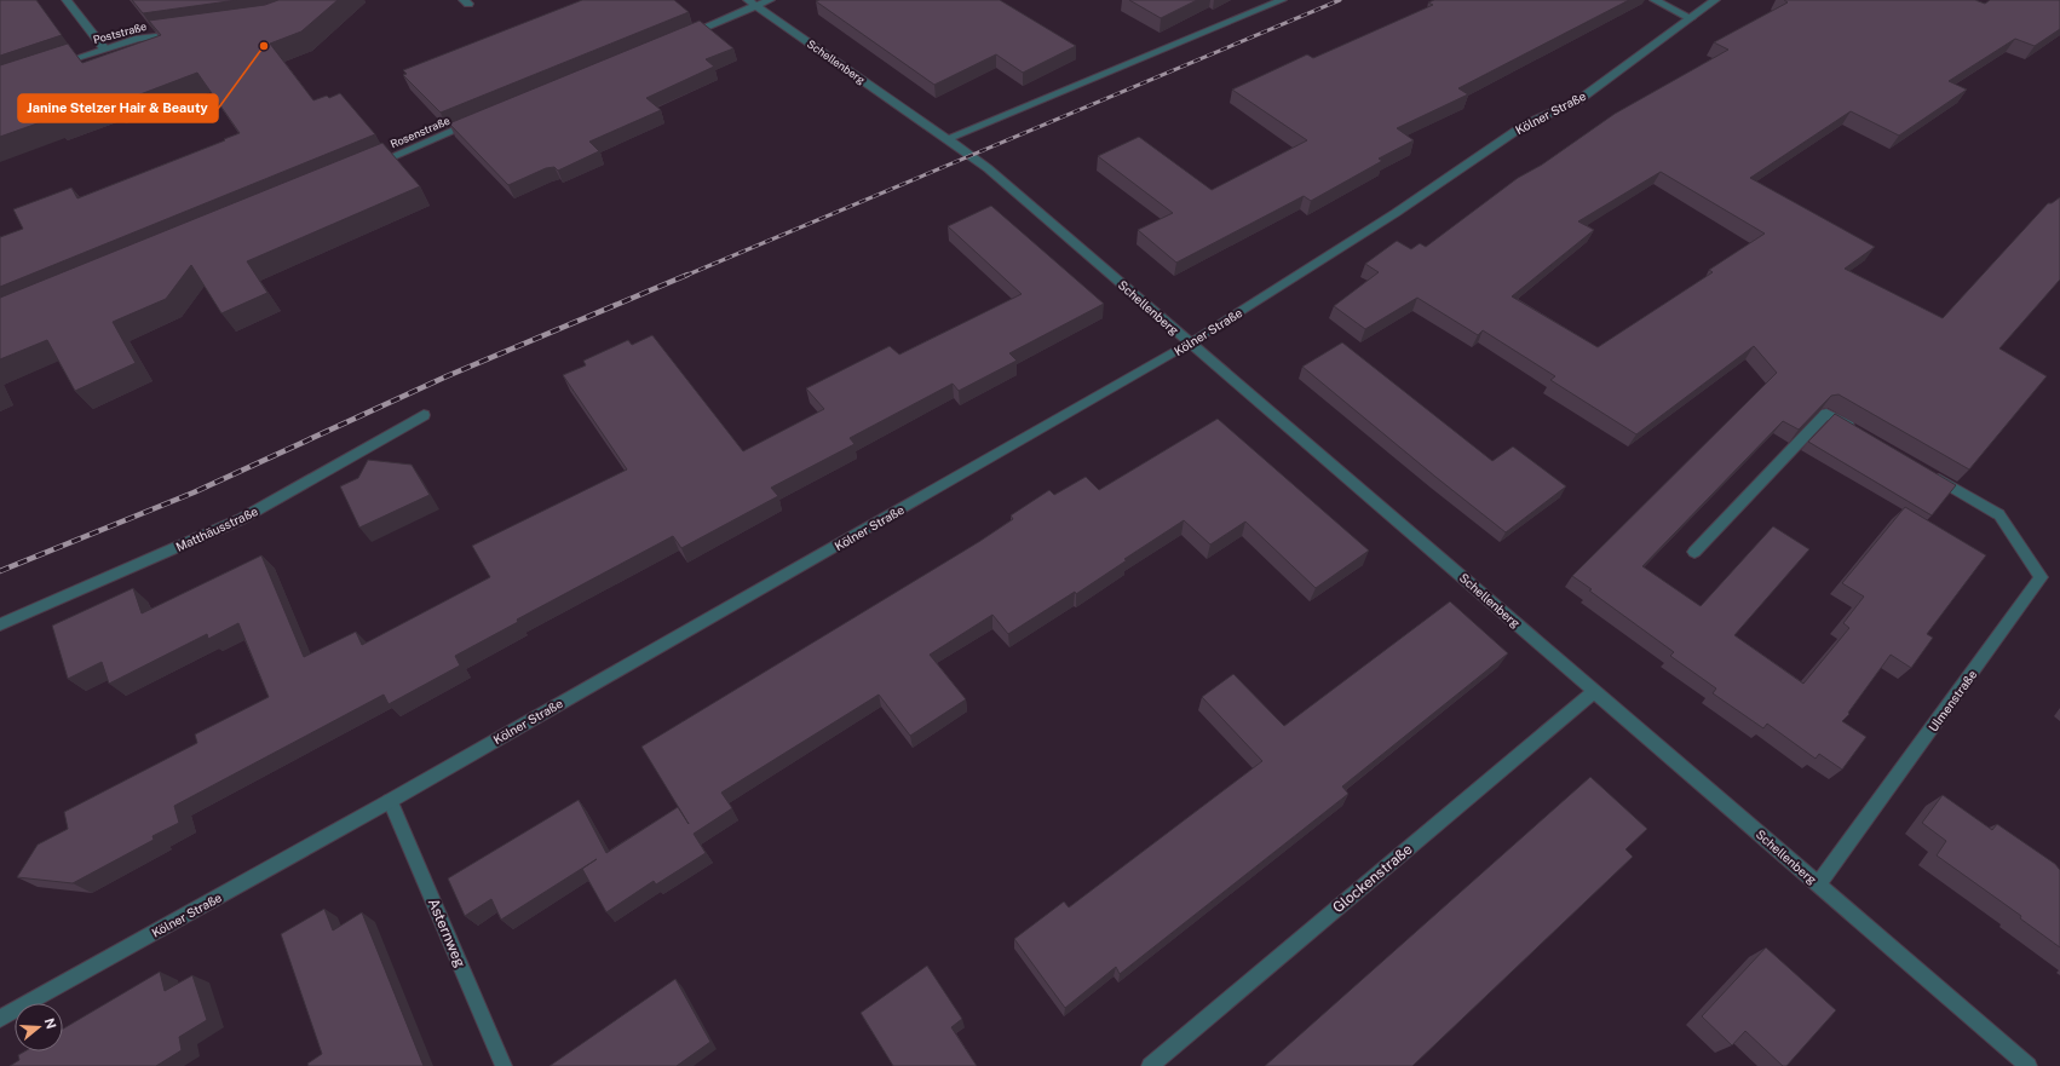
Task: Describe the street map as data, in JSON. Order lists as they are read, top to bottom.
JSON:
{
  "streets": {
    "street": [
      "Poststraße",
      "Schellenberg",
      "Kölner Straße",
      "Rosenstraße",
      "Matthäusstraße",
      "Ulmenstraße",
      "Glockenstraße",
      "Asternweg"
    ]
  },
  "crossings": [
    ["Schellenberg", "Kölner Straße"],
    ["Schellenberg", "Ulmenstraße"],
    ["Schellenberg", "Glockenstraße"],
    ["Kölner Straße", "Asternweg"]
  ],
  "places": ["Janine Stelzer Hair & Beauty"],
  "north": "right"
}
